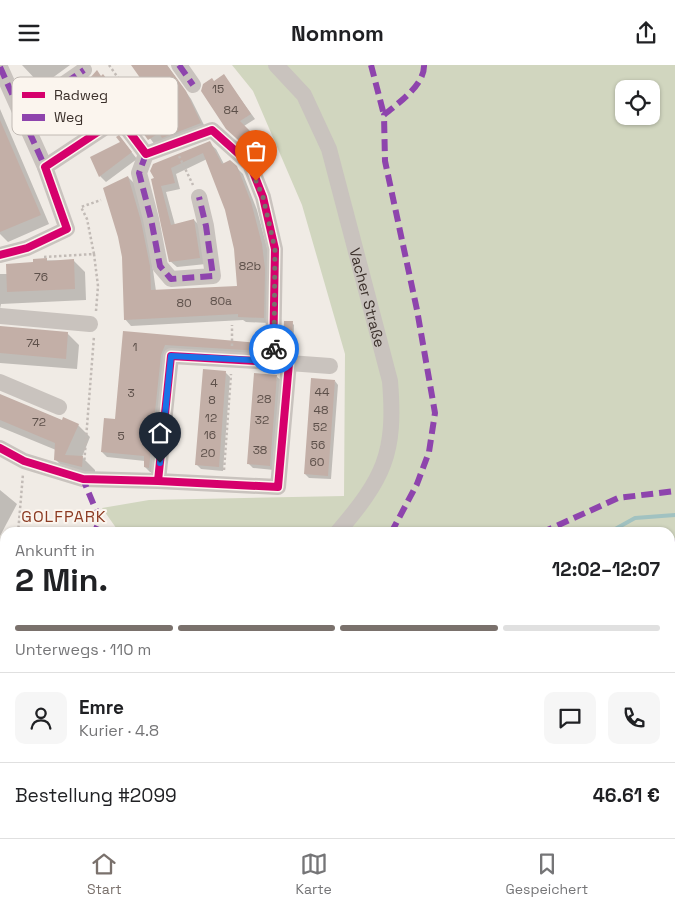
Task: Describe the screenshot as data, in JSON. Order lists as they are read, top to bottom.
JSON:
{
  "streets": {
    "street": ["Vacher Straße"]
  },
  "districts": ["GOLFPARK"],
  "house_numbers": [
    "15",
    "84",
    "82b",
    "76",
    "80a",
    "80",
    "74",
    "1",
    "4",
    "44",
    "3",
    "28",
    "8",
    "48",
    "12",
    "32",
    "72",
    "52",
    "16",
    "5",
    "56",
    "38",
    "20",
    "60"
  ],
  "legend": ["Radweg", "Weg"],
  "page": {
    "header": "Nomnom",
    "heading": ["2 Min.", "Ankunft in", "12:02–12:07"],
    "panel": [
      "Emre",
      "Kurier · 4.8",
      "Bestellung #2099",
      "46.61 €"
    ],
    "bar": "Unterwegs · 110 m",
    "tabs": ["Start", "Karte", "Gespeichert"]
  }
}
